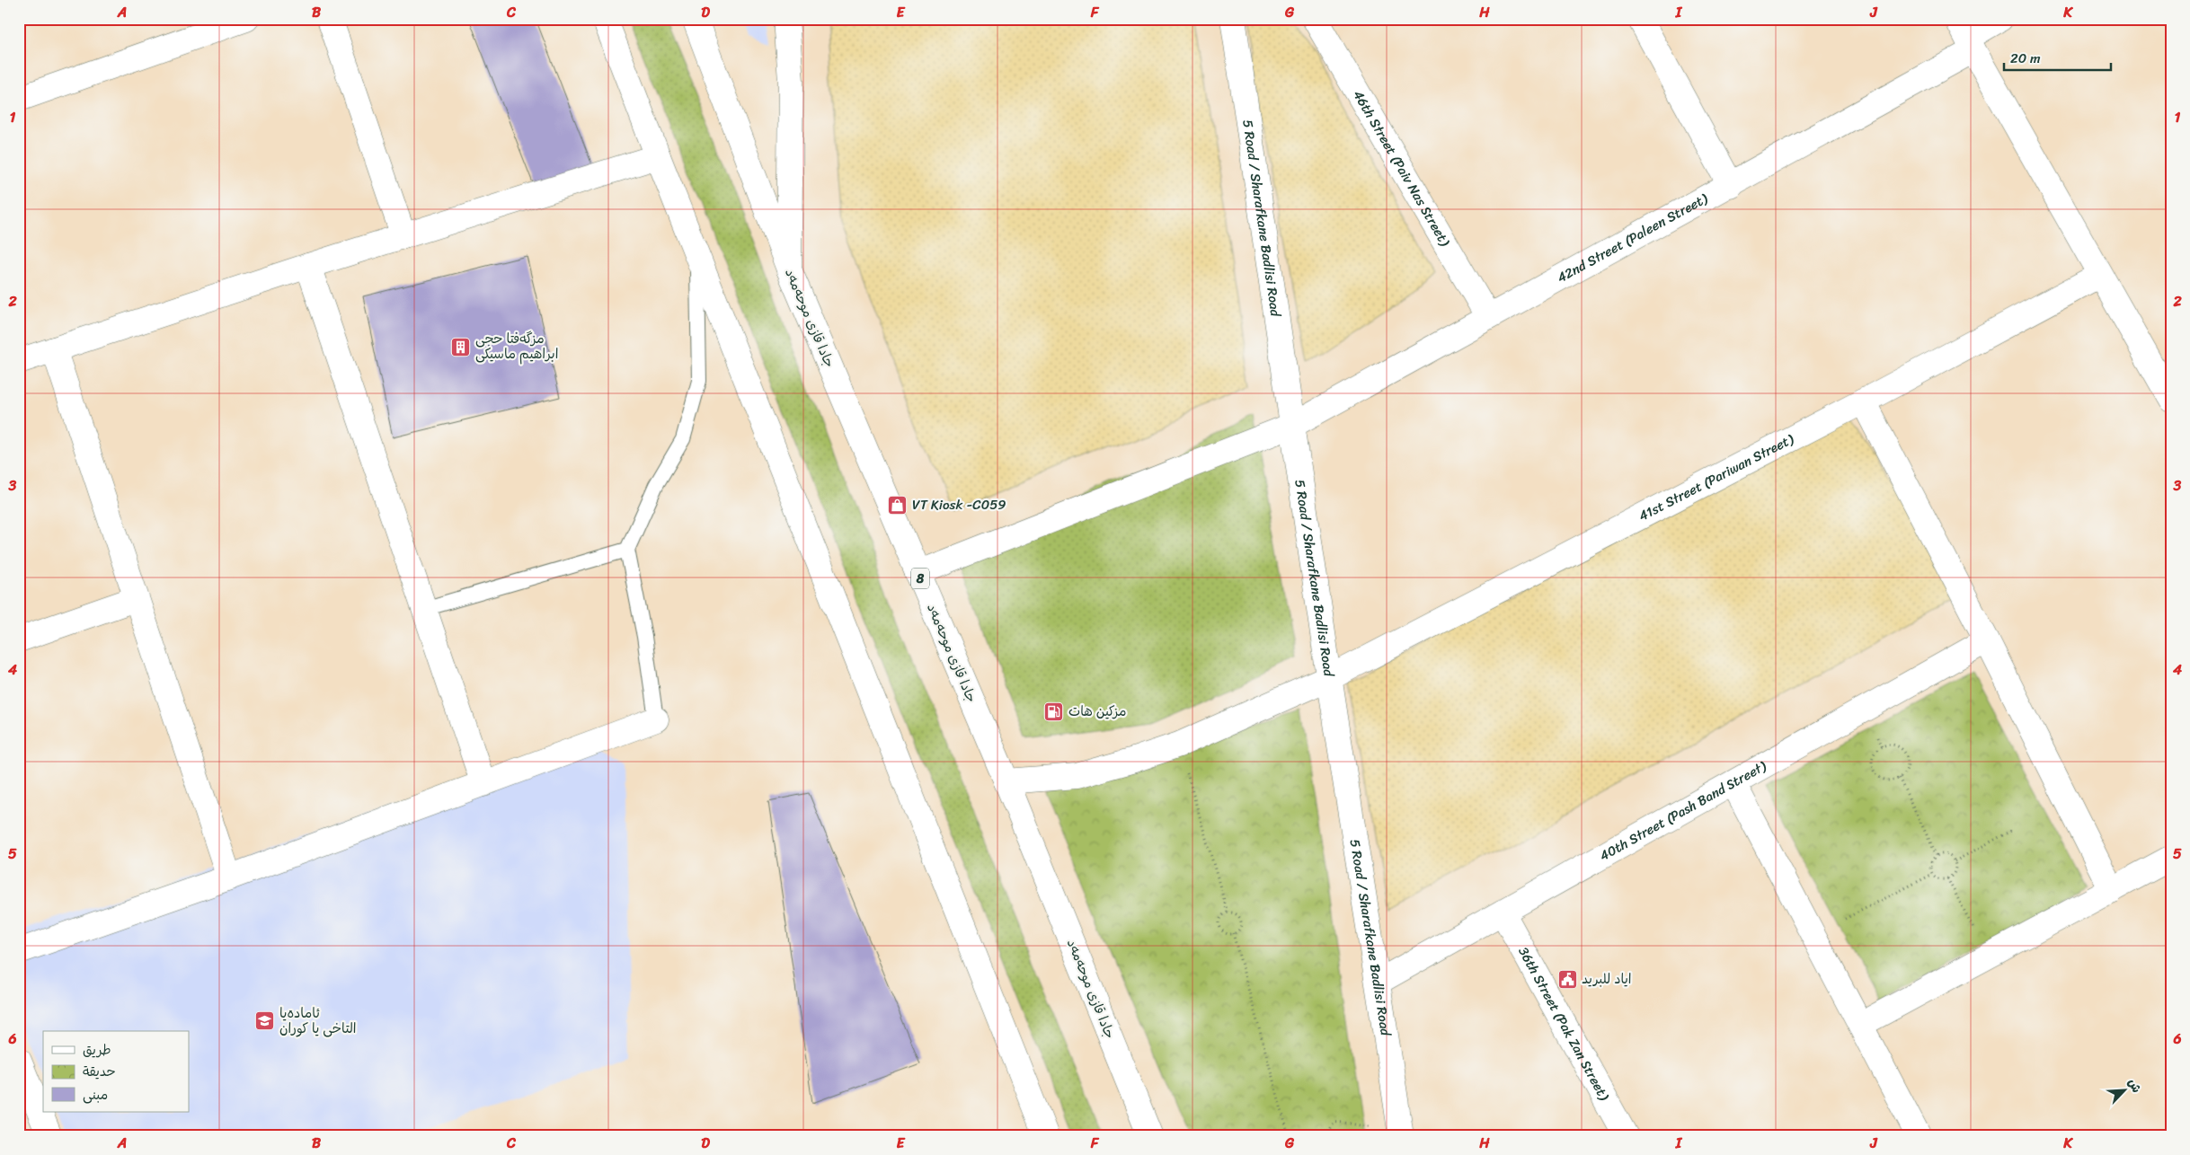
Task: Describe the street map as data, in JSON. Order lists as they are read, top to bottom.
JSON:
{
  "streets": {
    "street": [
      "46th Street (Paiv Nas Street)",
      "5 Road / Sharafkane Badlisi Road",
      "42nd Street (Paleen Street)",
      "جادا قازی موحەمەد",
      "41st Street (Pariwan Street)",
      "8",
      "40th Street (Pash Band Street)",
      "36th Street (Pak Zan Street)"
    ]
  },
  "crossings": [
    ["46th Street (Paiv Nas Street)", "42nd Street (Paleen Street)"],
    ["5 Road / Sharafkane Badlisi Road", "42nd Street (Paleen Street)"],
    ["5 Road / Sharafkane Badlisi Road", "41st Street (Pariwan Street)"],
    ["5 Road / Sharafkane Badlisi Road", "40th Street (Pash Band Street)"],
    ["42nd Street (Paleen Street)", "جادا قازی موحەمەد"],
    ["جادا قازی موحەمەد", "41st Street (Pariwan Street)"],
    ["40th Street (Pash Band Street)", "36th Street (Pak Zan Street)"]
  ],
  "places": {
    "building": ["مزگه‌فتا حجی ابراهیم ماسیکی"],
    "shop": ["VT Kiosk -C059"],
    "fuel station": ["مزكين هات"],
    "public building": ["اياد للبريد"],
    "school or university": ["ئاماده‌یا التاخی یا کوران"]
  },
  "legend": ["طريق", "حديقة", "مبنى"],
  "scale_bar": "20 m",
  "north": "top right",
  "grid": {
    "columns": [
      "A",
      "B",
      "C",
      "D",
      "E",
      "F",
      "G",
      "H",
      "I",
      "J",
      "K"
    ],
    "rows": [
      "1",
      "2",
      "3",
      "4",
      "5",
      "6"
    ]
  }
}
